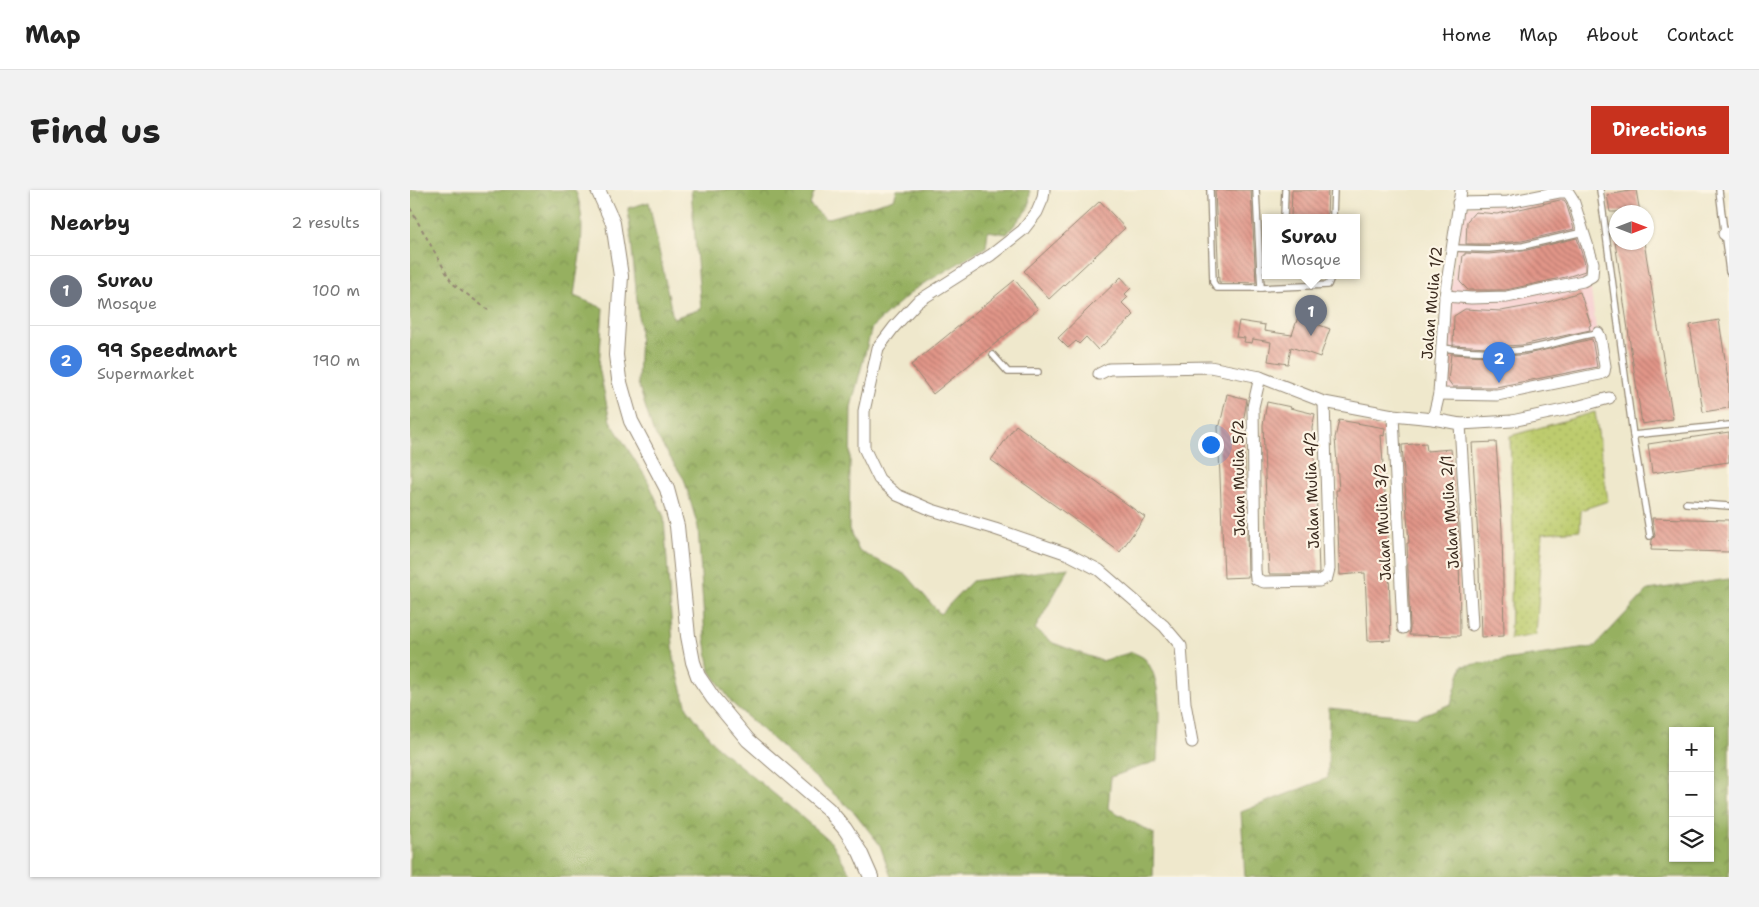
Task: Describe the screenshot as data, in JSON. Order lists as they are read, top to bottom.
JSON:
{
  "streets": {
    "street": [
      "Jalan Mulia 1/2",
      "Jalan Mulia 5/2",
      "Jalan Mulia 4/2",
      "Jalan Mulia 2/1",
      "Jalan Mulia 3/2"
    ]
  },
  "crossings": [
    ["Jalan Mulia 5/2", "Jalan Mulia 4/2"]
  ],
  "north": "right",
  "page": {
    "header": "Map",
    "nav": [
      "Home",
      "Map",
      "About",
      "Contact"
    ],
    "buttons": "Directions",
    "title": "Find us",
    "heading": ["Nearby", "2 results"],
    "popup": ["Surau", "Mosque"],
    "list": [
      {
        "mark": "1",
        "name": "Surau",
        "note": "Mosque",
        "value": "100 m"
      },
      {
        "mark": "2",
        "name": "99 Speedmart",
        "note": "Supermarket",
        "value": "190 m"
      }
    ],
    "pins": ["1", "2"],
    "map_buttons": ["+", "−"]
  }
}
